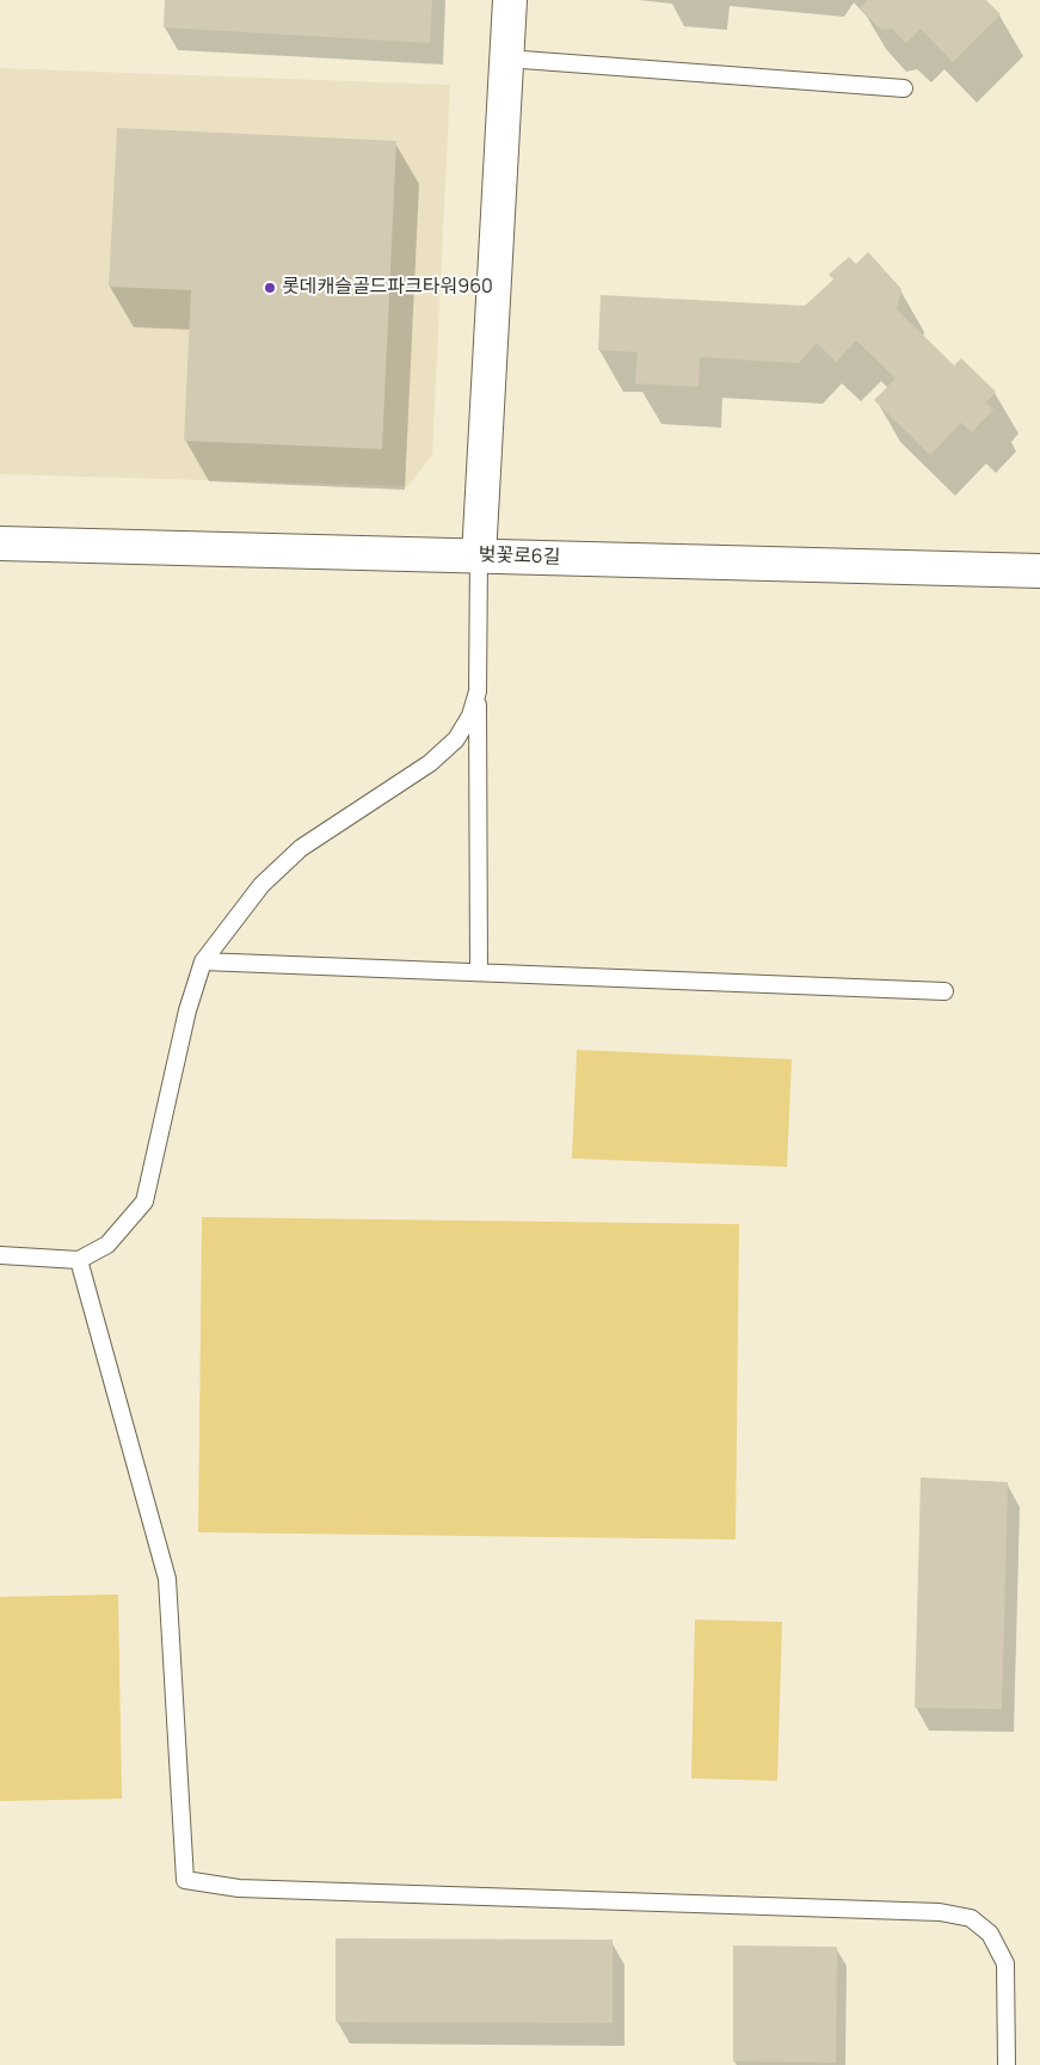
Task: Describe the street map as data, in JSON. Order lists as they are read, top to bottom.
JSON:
{
  "streets": {
    "street": ["벚꽃로6길"]
  },
  "places": ["롯데캐슬골드파크타워960"]
}
